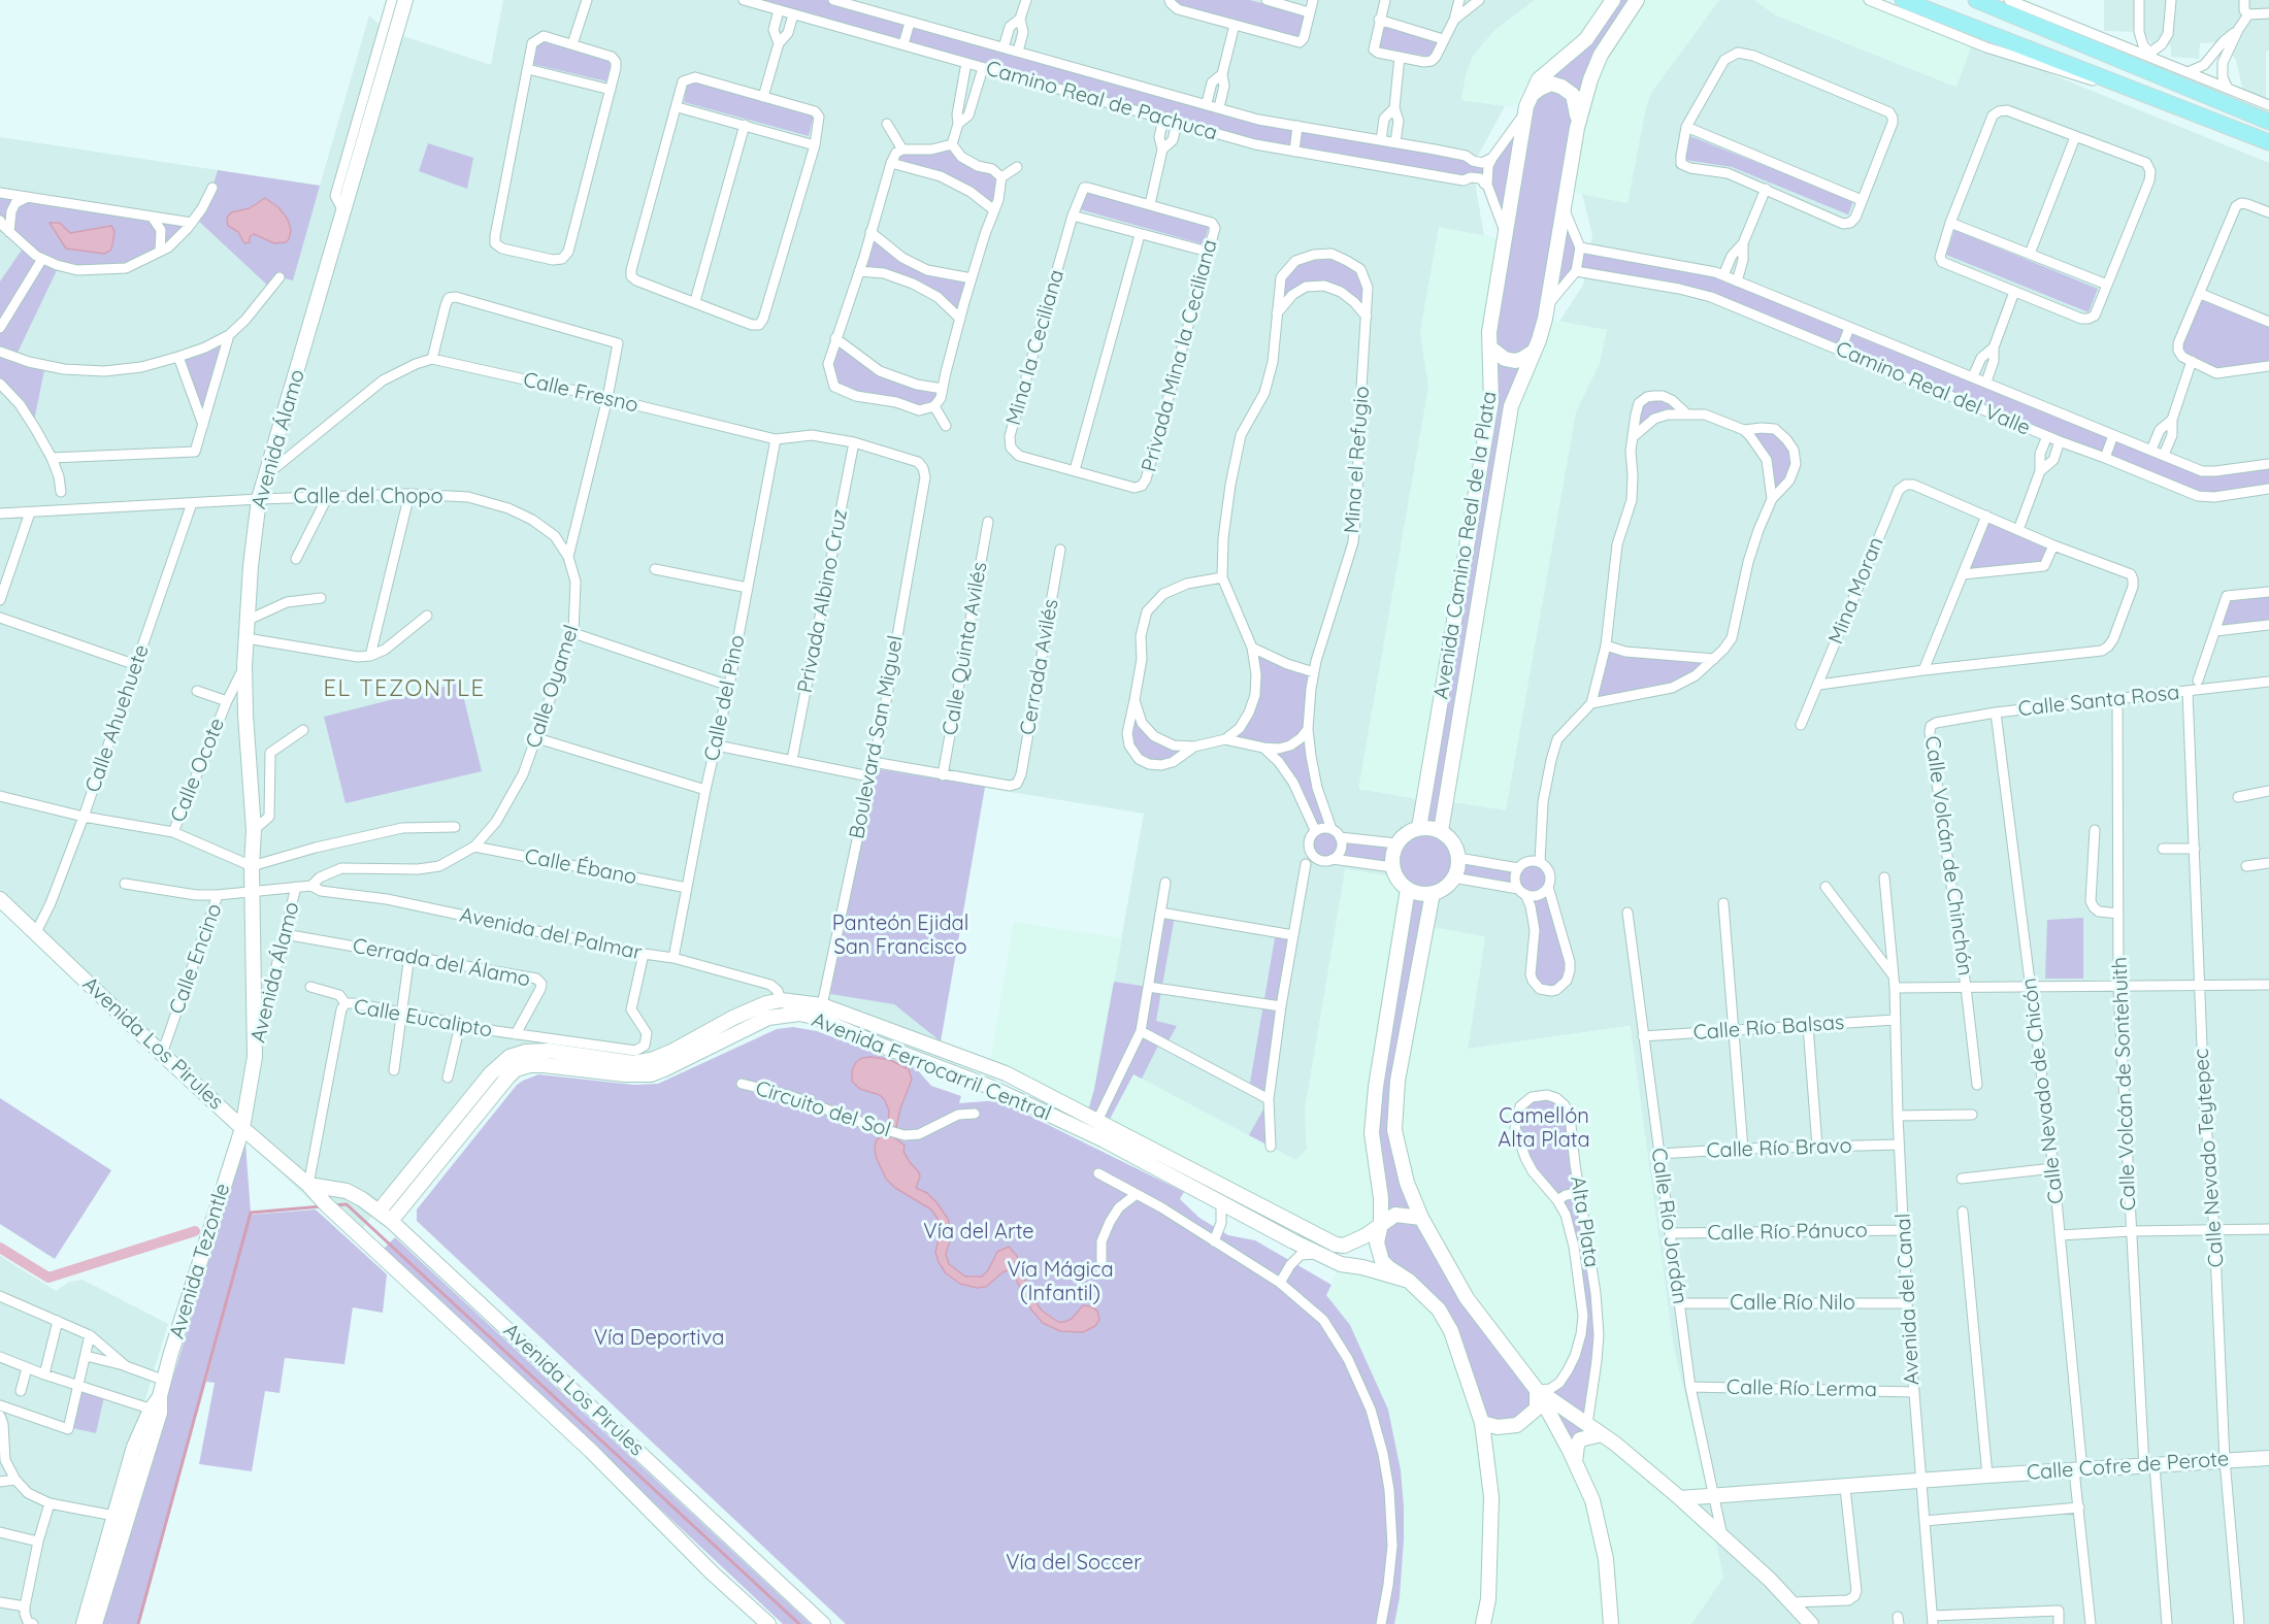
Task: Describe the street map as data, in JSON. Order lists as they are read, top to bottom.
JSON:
{
  "streets": {
    "street": [
      "Camino Real de Pachuca",
      "Mina la Ceciliana",
      "Privada Mina la Ceciliana",
      "Camino Real del Valle",
      "Calle Fresno",
      "Avenida Álamo",
      "Mina el Refugio",
      "Calle del Chopo",
      "Avenida Camino Real de la Plata",
      "Mina Moran",
      "Privada Albino Cruz",
      "Calle Quinta Avilés",
      "Cerrada Avilés",
      "Calle Oyamel",
      "Calle del Pino",
      "Calle Santa Rosa",
      "Calle Ahuehuete",
      "Boulevard San Miguel",
      "Calle Ocote",
      "Calle Volcán de Chinchón",
      "Calle Ébano",
      "Avenida del Palmar",
      "Calle Encino",
      "Cerrada del Álamo",
      "Calle Eucalipto",
      "Calle Río Balsas",
      "Avenida Los Pirules",
      "Avenida Ferrocarril Central",
      "Calle Volcán de Sontehuith",
      "Calle Nevado de Chicón",
      "Circuito del Sol",
      "Calle Río Bravo",
      "Calle Nevado Teytepec",
      "Alta Plata",
      "Calle Río Jordán",
      "Calle Río Pánuco",
      "Avenida Tezontle",
      "Avenida del Canal",
      "Calle Río Nilo",
      "Calle Río Lerma",
      "Calle Cofre de Perote"
    ]
  },
  "crossings": [
    ["Mina la Ceciliana", "Privada Mina la Ceciliana"],
    ["Calle Fresno", "Privada Albino Cruz"],
    ["Calle Fresno", "Calle Oyamel"],
    ["Calle Fresno", "Calle del Pino"],
    ["Calle Fresno", "Boulevard San Miguel"],
    ["Avenida Álamo", "Calle del Chopo"],
    ["Avenida Álamo", "Calle Oyamel"],
    ["Avenida Álamo", "Calle Ocote"],
    ["Avenida Álamo", "Avenida del Palmar"],
    ["Avenida Álamo", "Calle Encino"],
    ["Avenida Álamo", "Cerrada del Álamo"],
    ["Avenida Álamo", "Avenida Los Pirules"],
    ["Avenida Álamo", "Avenida Tezontle"],
    ["Calle del Chopo", "Calle Oyamel"],
    ["Calle del Chopo", "Calle Ahuehuete"],
    ["Calle Quinta Avilés", "Cerrada Avilés"],
    ["Calle Oyamel", "Calle Ébano"],
    ["Calle Oyamel", "Avenida del Palmar"],
    ["Calle del Pino", "Calle Ébano"],
    ["Calle del Pino", "Avenida del Palmar"],
    ["Calle Santa Rosa", "Calle Volcán de Chinchón"],
    ["Calle Santa Rosa", "Calle Volcán de Sontehuith"],
    ["Calle Santa Rosa", "Calle Nevado de Chicón"],
    ["Calle Santa Rosa", "Calle Nevado Teytepec"],
    ["Calle Ahuehuete", "Avenida Los Pirules"],
    ["Boulevard San Miguel", "Avenida Ferrocarril Central"],
    ["Calle Volcán de Chinchón", "Calle Volcán de Sontehuith"],
    ["Calle Volcán de Chinchón", "Calle Nevado de Chicón"],
    ["Calle Volcán de Chinchón", "Calle Nevado Teytepec"],
    ["Calle Volcán de Chinchón", "Avenida del Canal"],
    ["Avenida del Palmar", "Calle Eucalipto"],
    ["Avenida del Palmar", "Avenida Ferrocarril Central"],
    ["Calle Encino", "Avenida Los Pirules"],
    ["Cerrada del Álamo", "Calle Eucalipto"],
    ["Calle Eucalipto", "Avenida Los Pirules"],
    ["Calle Río Balsas", "Calle Río Jordán"],
    ["Calle Río Balsas", "Avenida del Canal"],
    ["Avenida Los Pirules", "Avenida Ferrocarril Central"],
    ["Avenida Los Pirules", "Avenida Tezontle"],
    ["Calle Volcán de Sontehuith", "Calle Cofre de Perote"],
    ["Calle Nevado de Chicón", "Calle Cofre de Perote"],
    ["Calle Río Bravo", "Calle Río Jordán"],
    ["Calle Río Bravo", "Avenida del Canal"],
    ["Calle Nevado Teytepec", "Calle Cofre de Perote"],
    ["Calle Río Jordán", "Calle Río Pánuco"],
    ["Calle Río Jordán", "Calle Río Nilo"],
    ["Calle Río Jordán", "Calle Río Lerma"],
    ["Calle Río Jordán", "Calle Cofre de Perote"],
    ["Calle Río Pánuco", "Avenida del Canal"],
    ["Avenida del Canal", "Calle Río Nilo"],
    ["Avenida del Canal", "Calle Río Lerma"],
    ["Avenida del Canal", "Calle Cofre de Perote"]
  ],
  "districts": ["EL TEZONTLE"],
  "parks": [
    "Panteón Ejidal San Francisco",
    "Camellón Alta Plata",
    "Vía del Arte",
    "Vía Mágica (Infantil)",
    "Vía Deportiva",
    "Vía del Soccer"
  ]
}
